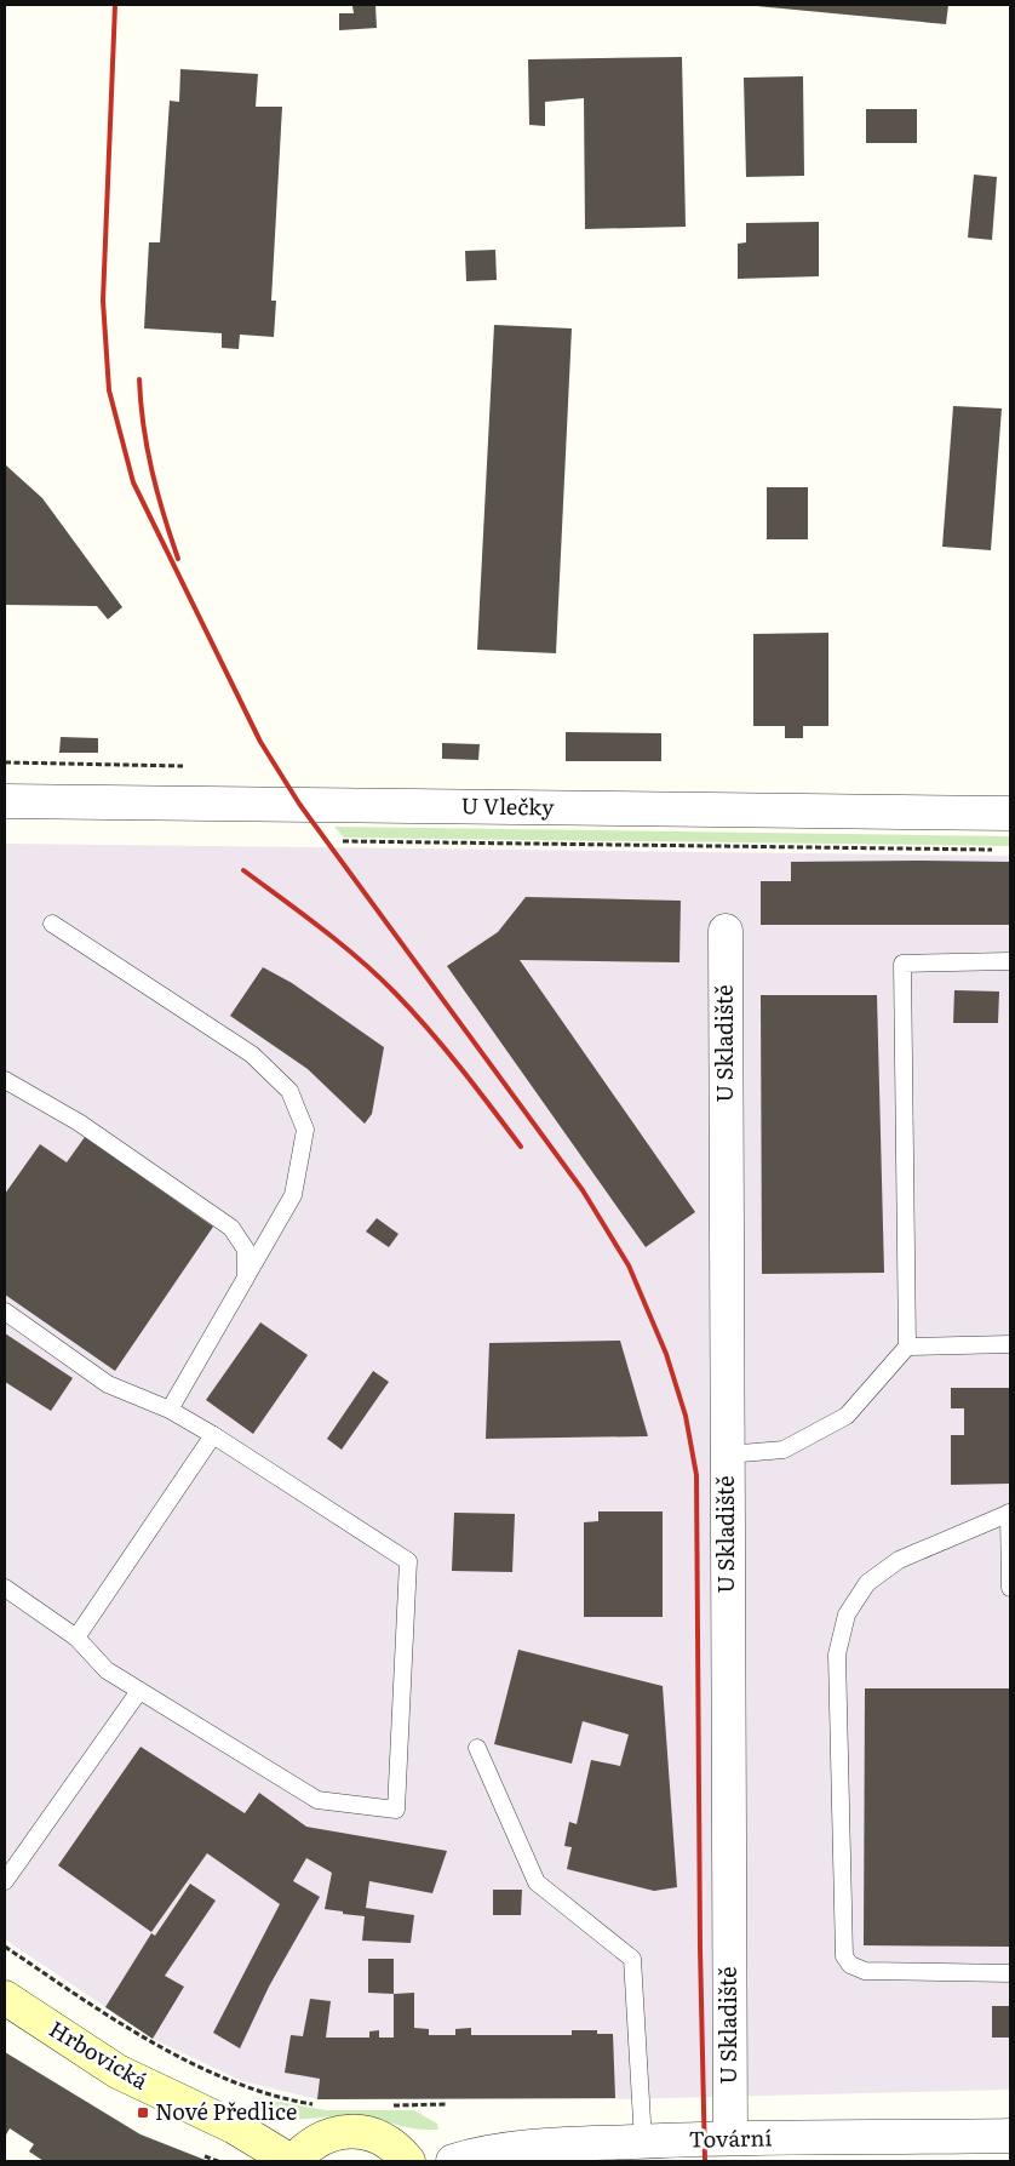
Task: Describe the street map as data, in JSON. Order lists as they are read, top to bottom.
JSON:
{
  "streets": {
    "main road": ["Hrbovická"],
    "street": ["U Vlečky", "U Skladiště", "Tovární"]
  },
  "crossings": [
    ["U Skladiště", "Tovární"]
  ],
  "places": {
    "transit": ["Nové Předlice"]
  }
}
